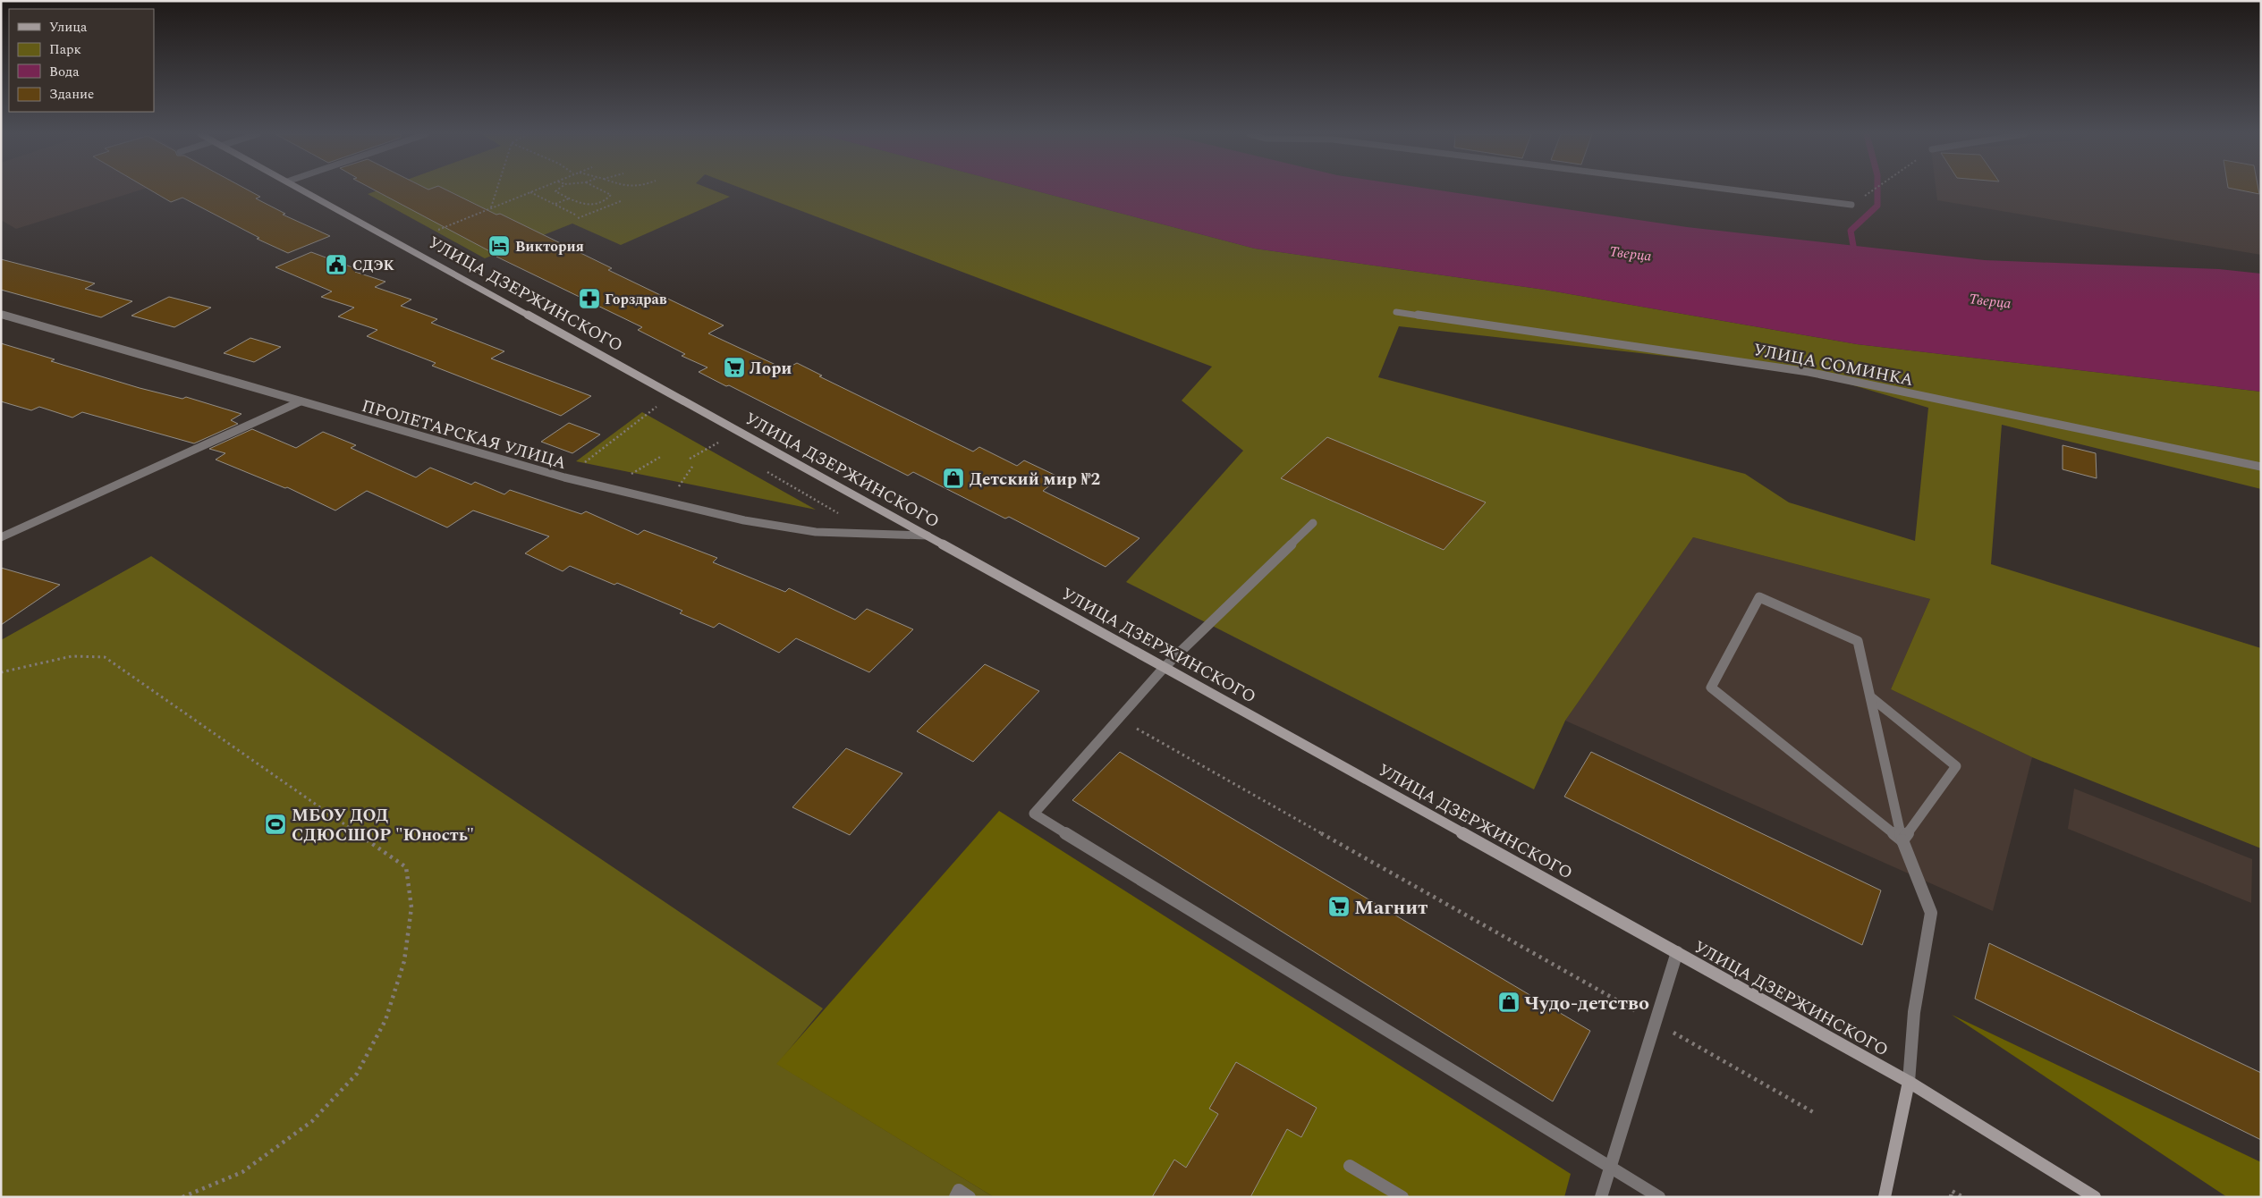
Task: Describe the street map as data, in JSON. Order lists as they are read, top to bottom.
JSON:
{
  "streets": {
    "main road": ["УЛИЦА ДЗЕРЖИНСКОГО"],
    "street": ["УЛИЦА СОМИНКА", "ПРОЛЕТАРСКАЯ УЛИЦА"]
  },
  "crossings": [
    ["УЛИЦА ДЗЕРЖИНСКОГО", "ПРОЛЕТАРСКАЯ УЛИЦА"]
  ],
  "water": ["Тверца"],
  "places": {
    "hotel": ["Виктория"],
    "public building": ["СДЭК"],
    "pharmacy": ["Горздрав"],
    "supermarket": ["Лори", "Магнит"],
    "shop": ["Детский мир №2", "Чудо-детство"],
    "sports": ["МБОУ ДОД СДЮСШОР \"Юность\""]
  },
  "legend": [
    "Улица",
    "Парк",
    "Вода",
    "Здание"
  ]
}
